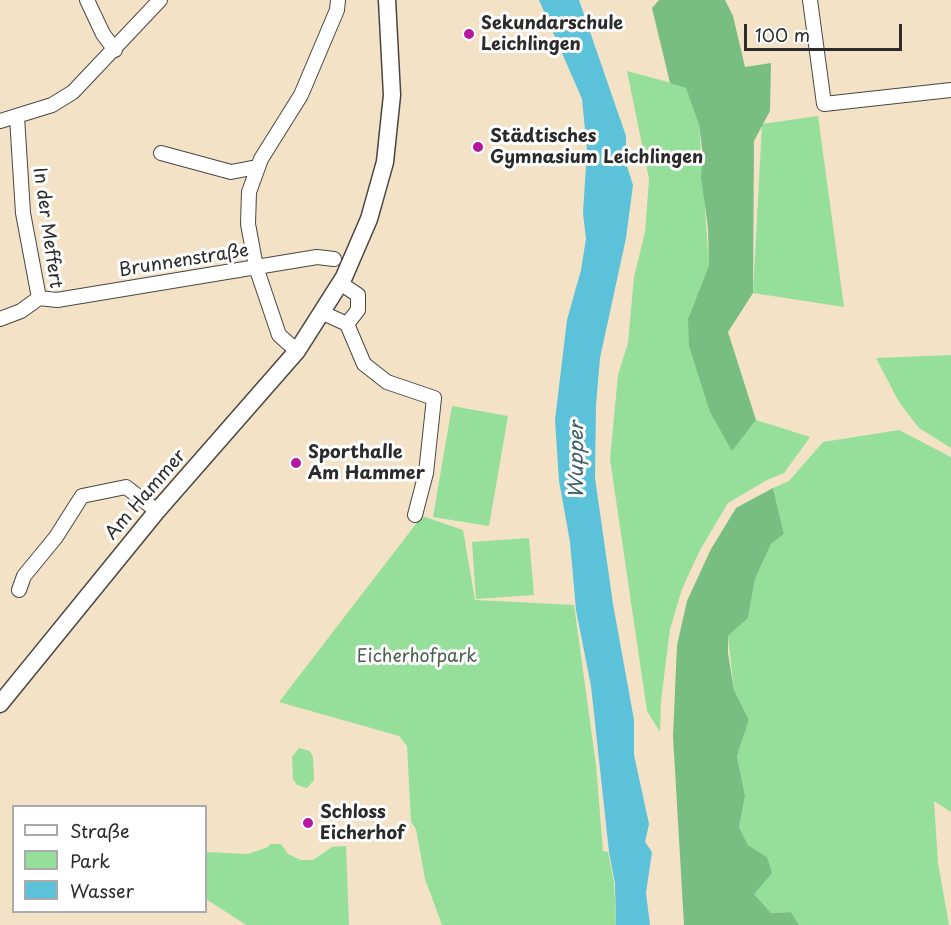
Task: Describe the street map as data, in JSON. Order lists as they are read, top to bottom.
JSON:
{
  "streets": {
    "main road": ["Am Hammer"],
    "street": ["In der Meffert", "Brunnenstraße"]
  },
  "crossings": [
    ["In der Meffert", "Brunnenstraße"]
  ],
  "water": ["Wupper"],
  "parks": ["Eicherhofpark"],
  "places": [
    "Sekundarschule Leichlingen",
    "Städtisches Gymnasium Leichlingen",
    "Sporthalle Am Hammer",
    "Schloss Eicherhof"
  ],
  "legend": ["Straße", "Park", "Wasser"],
  "scale_bar": "100 m"
}
